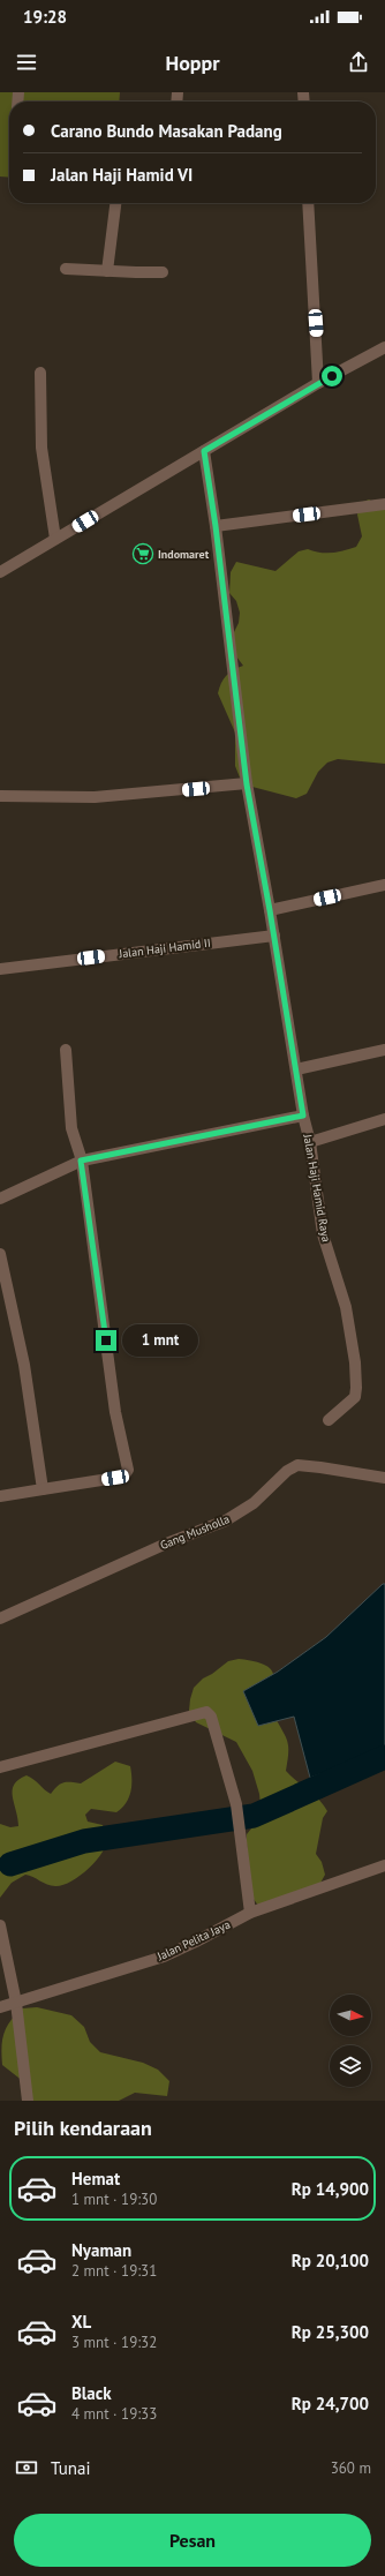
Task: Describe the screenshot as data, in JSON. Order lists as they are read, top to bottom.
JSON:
{
  "streets": {
    "street": [
      "Jalan Haji Hamid II",
      "Jalan Haji Hamid Raya",
      "Gang Musholla",
      "Jalan Pelita Jaya"
    ]
  },
  "crossings": [
    ["Jalan Haji Hamid II", "Jalan Haji Hamid Raya"]
  ],
  "places": {
    "supermarket": ["Indomaret"]
  },
  "north": "right",
  "page": {
    "status": "19:28",
    "header": "Hoppr",
    "banner": ["Carano Bundo Masakan Padang", "Jalan Haji Hamid VI"],
    "bubble": "1 mnt",
    "heading": "Pilih kendaraan",
    "list": [
      {
        "name": "Hemat",
        "note": "1 mnt · 19:30",
        "value": "Rp 14,900"
      },
      {
        "name": "Nyaman",
        "note": "2 mnt · 19:31",
        "value": "Rp 20,100"
      },
      {
        "name": "XL",
        "note": "3 mnt · 19:32",
        "value": "Rp 25,300"
      },
      {
        "name": "Black",
        "note": "4 mnt · 19:33",
        "value": "Rp 24,700"
      }
    ],
    "pay": ["Tunai", "360 m"],
    "buttons": "Pesan"
  }
}
